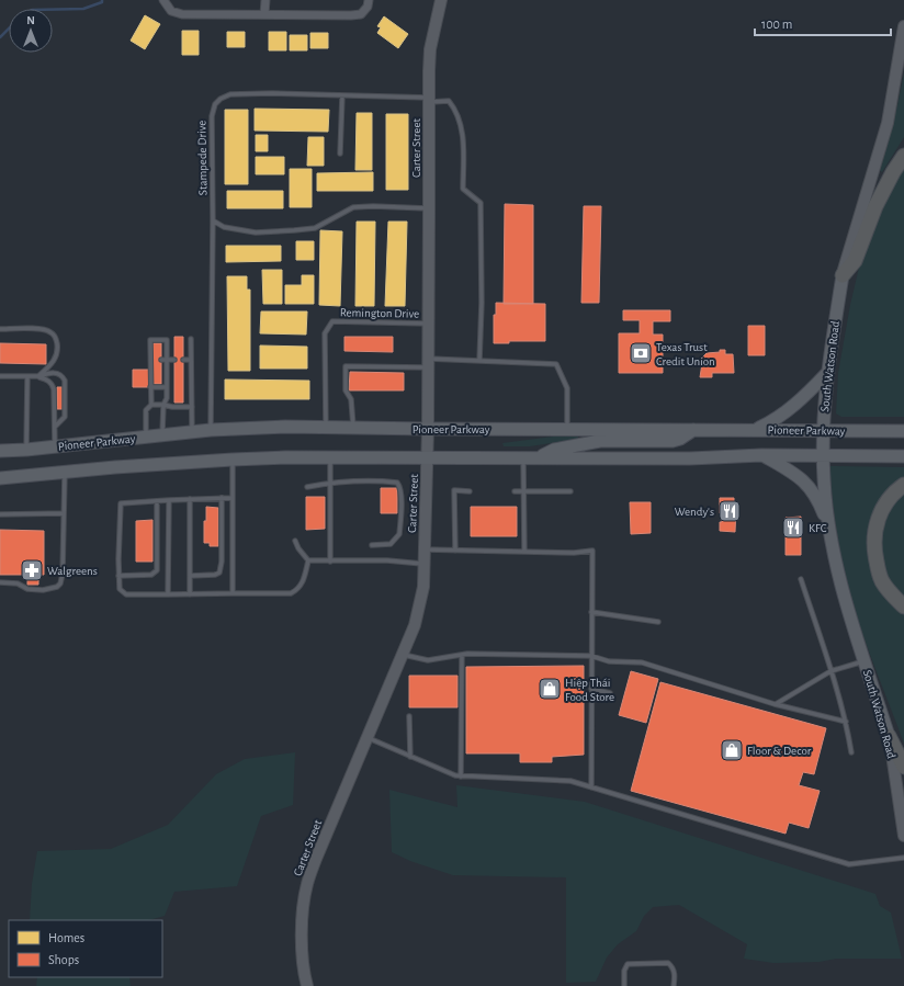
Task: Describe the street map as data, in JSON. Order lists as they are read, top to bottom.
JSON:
{
  "streets": {
    "main road": ["South Watson Road", "Pioneer Parkway"],
    "street": ["Carter Street"],
    "lane": ["Stampede Drive", "Remington Drive"]
  },
  "crossings": [
    ["Carter Street", "Stampede Drive"],
    ["Carter Street", "Remington Drive"],
    ["Carter Street", "Pioneer Parkway"],
    ["Stampede Drive", "Pioneer Parkway"],
    ["Remington Drive", "Pioneer Parkway"],
    ["South Watson Road", "Pioneer Parkway"]
  ],
  "places": {
    "bank": ["Texas Trust Credit Union"],
    "restaurant": ["Wendy's", "KFC"],
    "pharmacy": ["Walgreens"],
    "shop": ["Hiệp Thái Food Store", "Floor & Decor"]
  },
  "legend": ["Homes", "Shops"],
  "scale_bar": "100 m",
  "north": "top"
}
